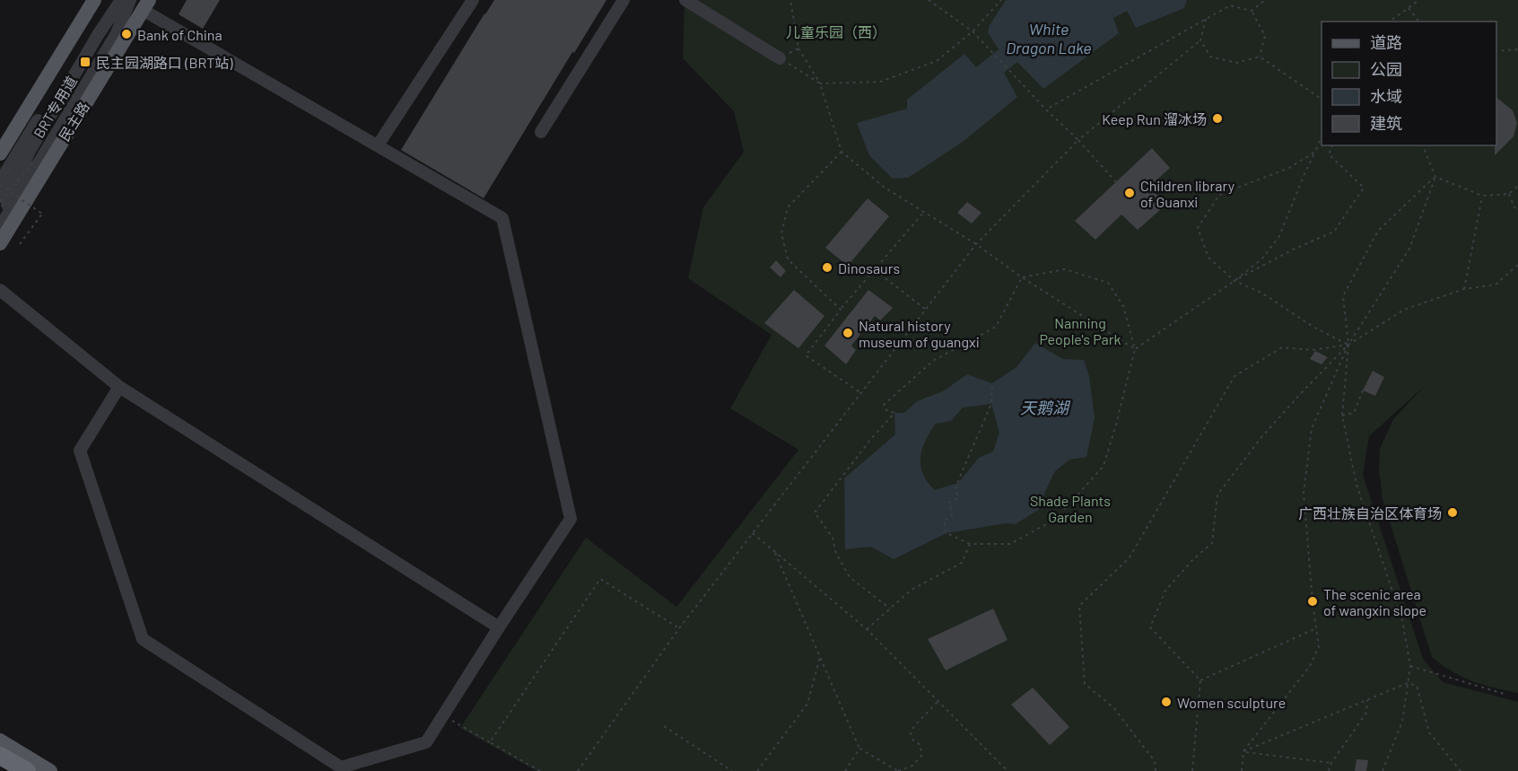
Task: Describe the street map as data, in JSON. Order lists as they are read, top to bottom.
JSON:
{
  "streets": {
    "main road": ["民主路"],
    "street": ["BRT专用道"]
  },
  "water": ["White Dragon Lake", "天鹅湖"],
  "parks": ["儿童乐园（西）", "Nanning People's Park", "Shade Plants Garden"],
  "places": {
    "other": [
      "Bank of China",
      "Keep Run 溜冰场",
      "Children library of Guanxi",
      "Dinosaurs",
      "Natural history museum of guangxi",
      "广西壮族自治区体育场",
      "The scenic area of wangxin slope",
      "Women sculpture"
    ],
    "transit": ["民主园湖路口 (BRT站)"]
  },
  "legend": [
    "道路",
    "公园",
    "水域",
    "建筑"
  ]
}
